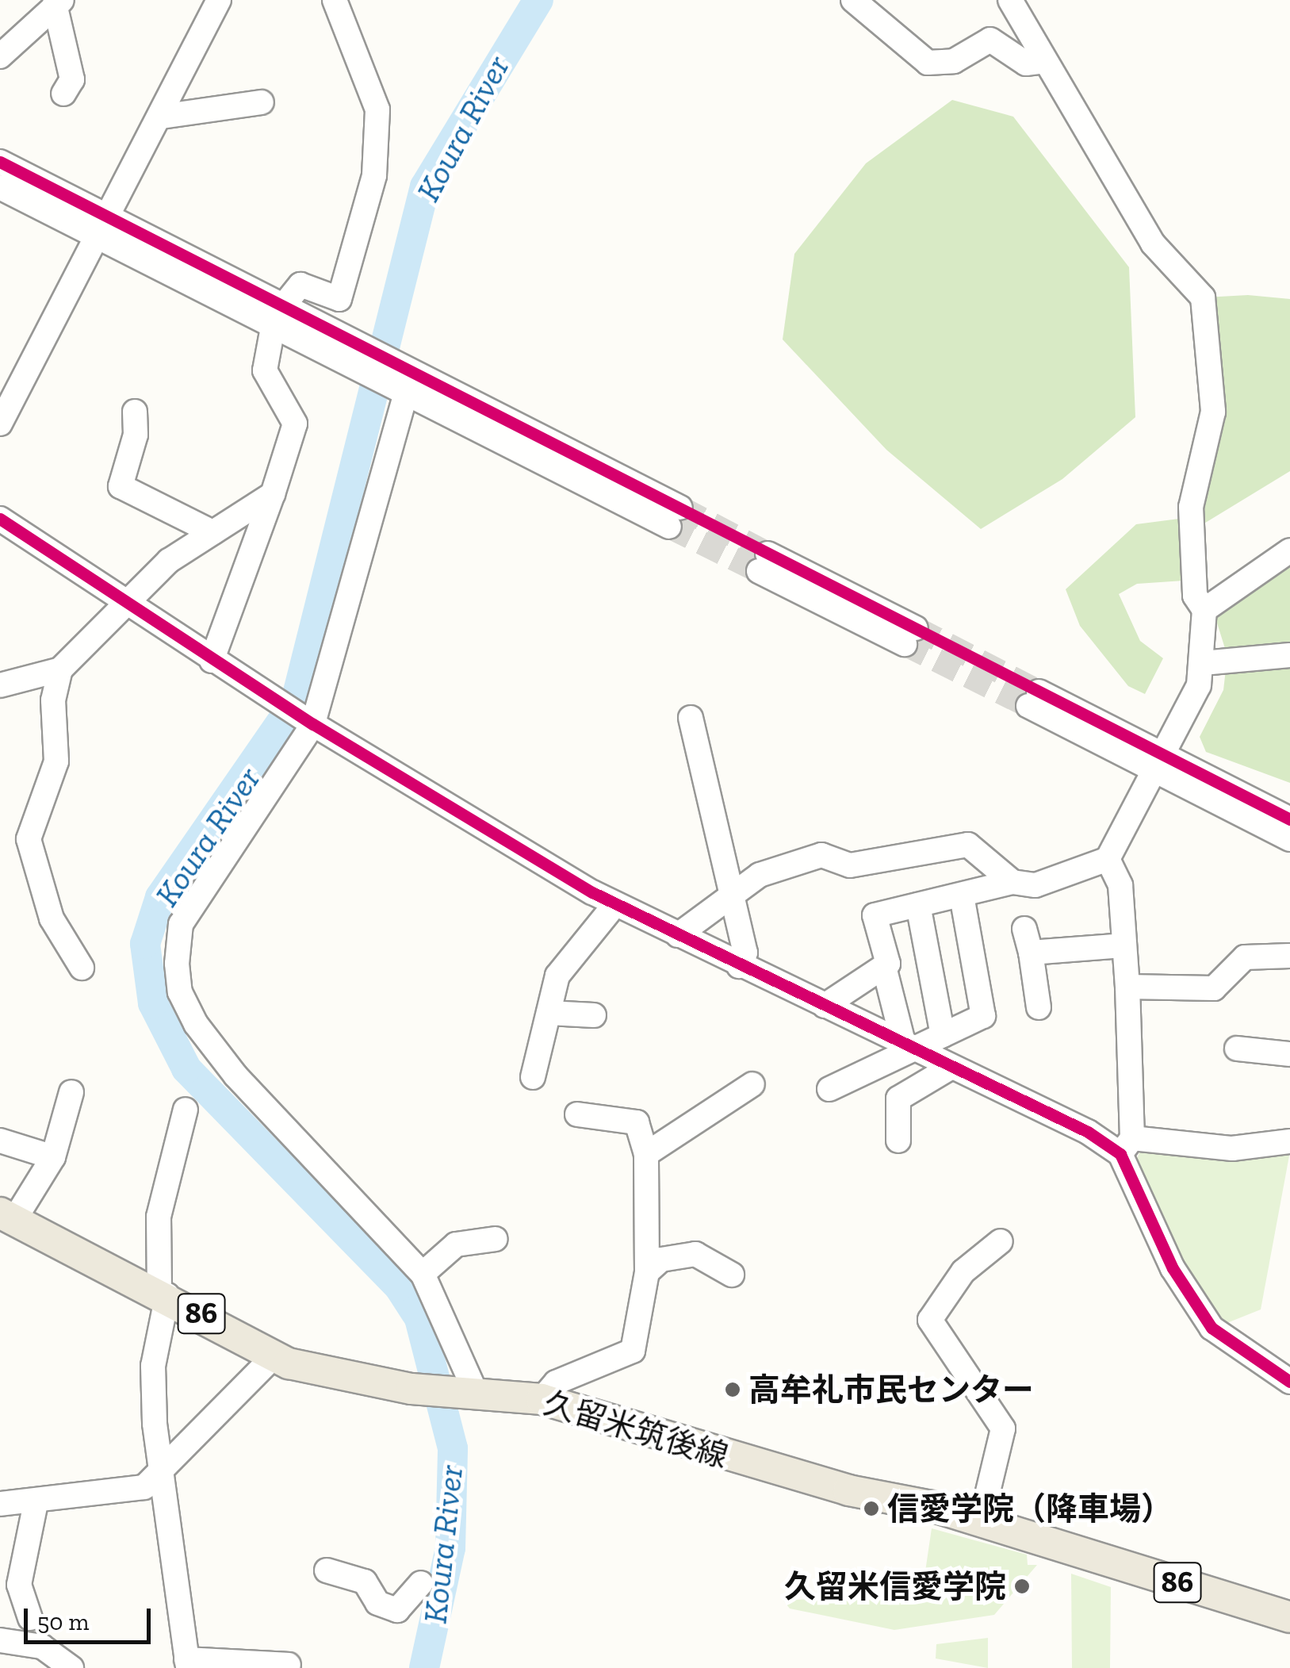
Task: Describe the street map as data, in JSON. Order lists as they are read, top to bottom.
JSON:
{
  "streets": {
    "main road": ["86", "久留米筑後線"]
  },
  "water": ["Koura River"],
  "places": ["高牟礼市民センター", "信愛学院（降車場）", "久留米信愛学院"],
  "scale_bar": "50 m"
}
